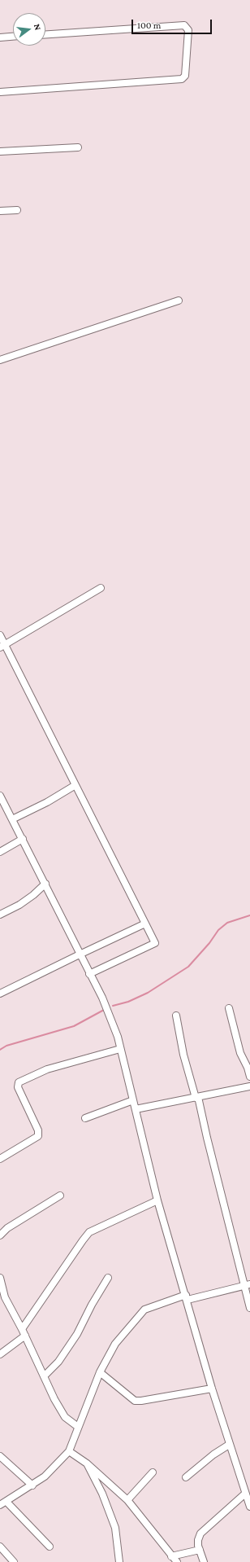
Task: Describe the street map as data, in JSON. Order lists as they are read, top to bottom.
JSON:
{
  "scale_bar": "100 m",
  "north": "right"
}
